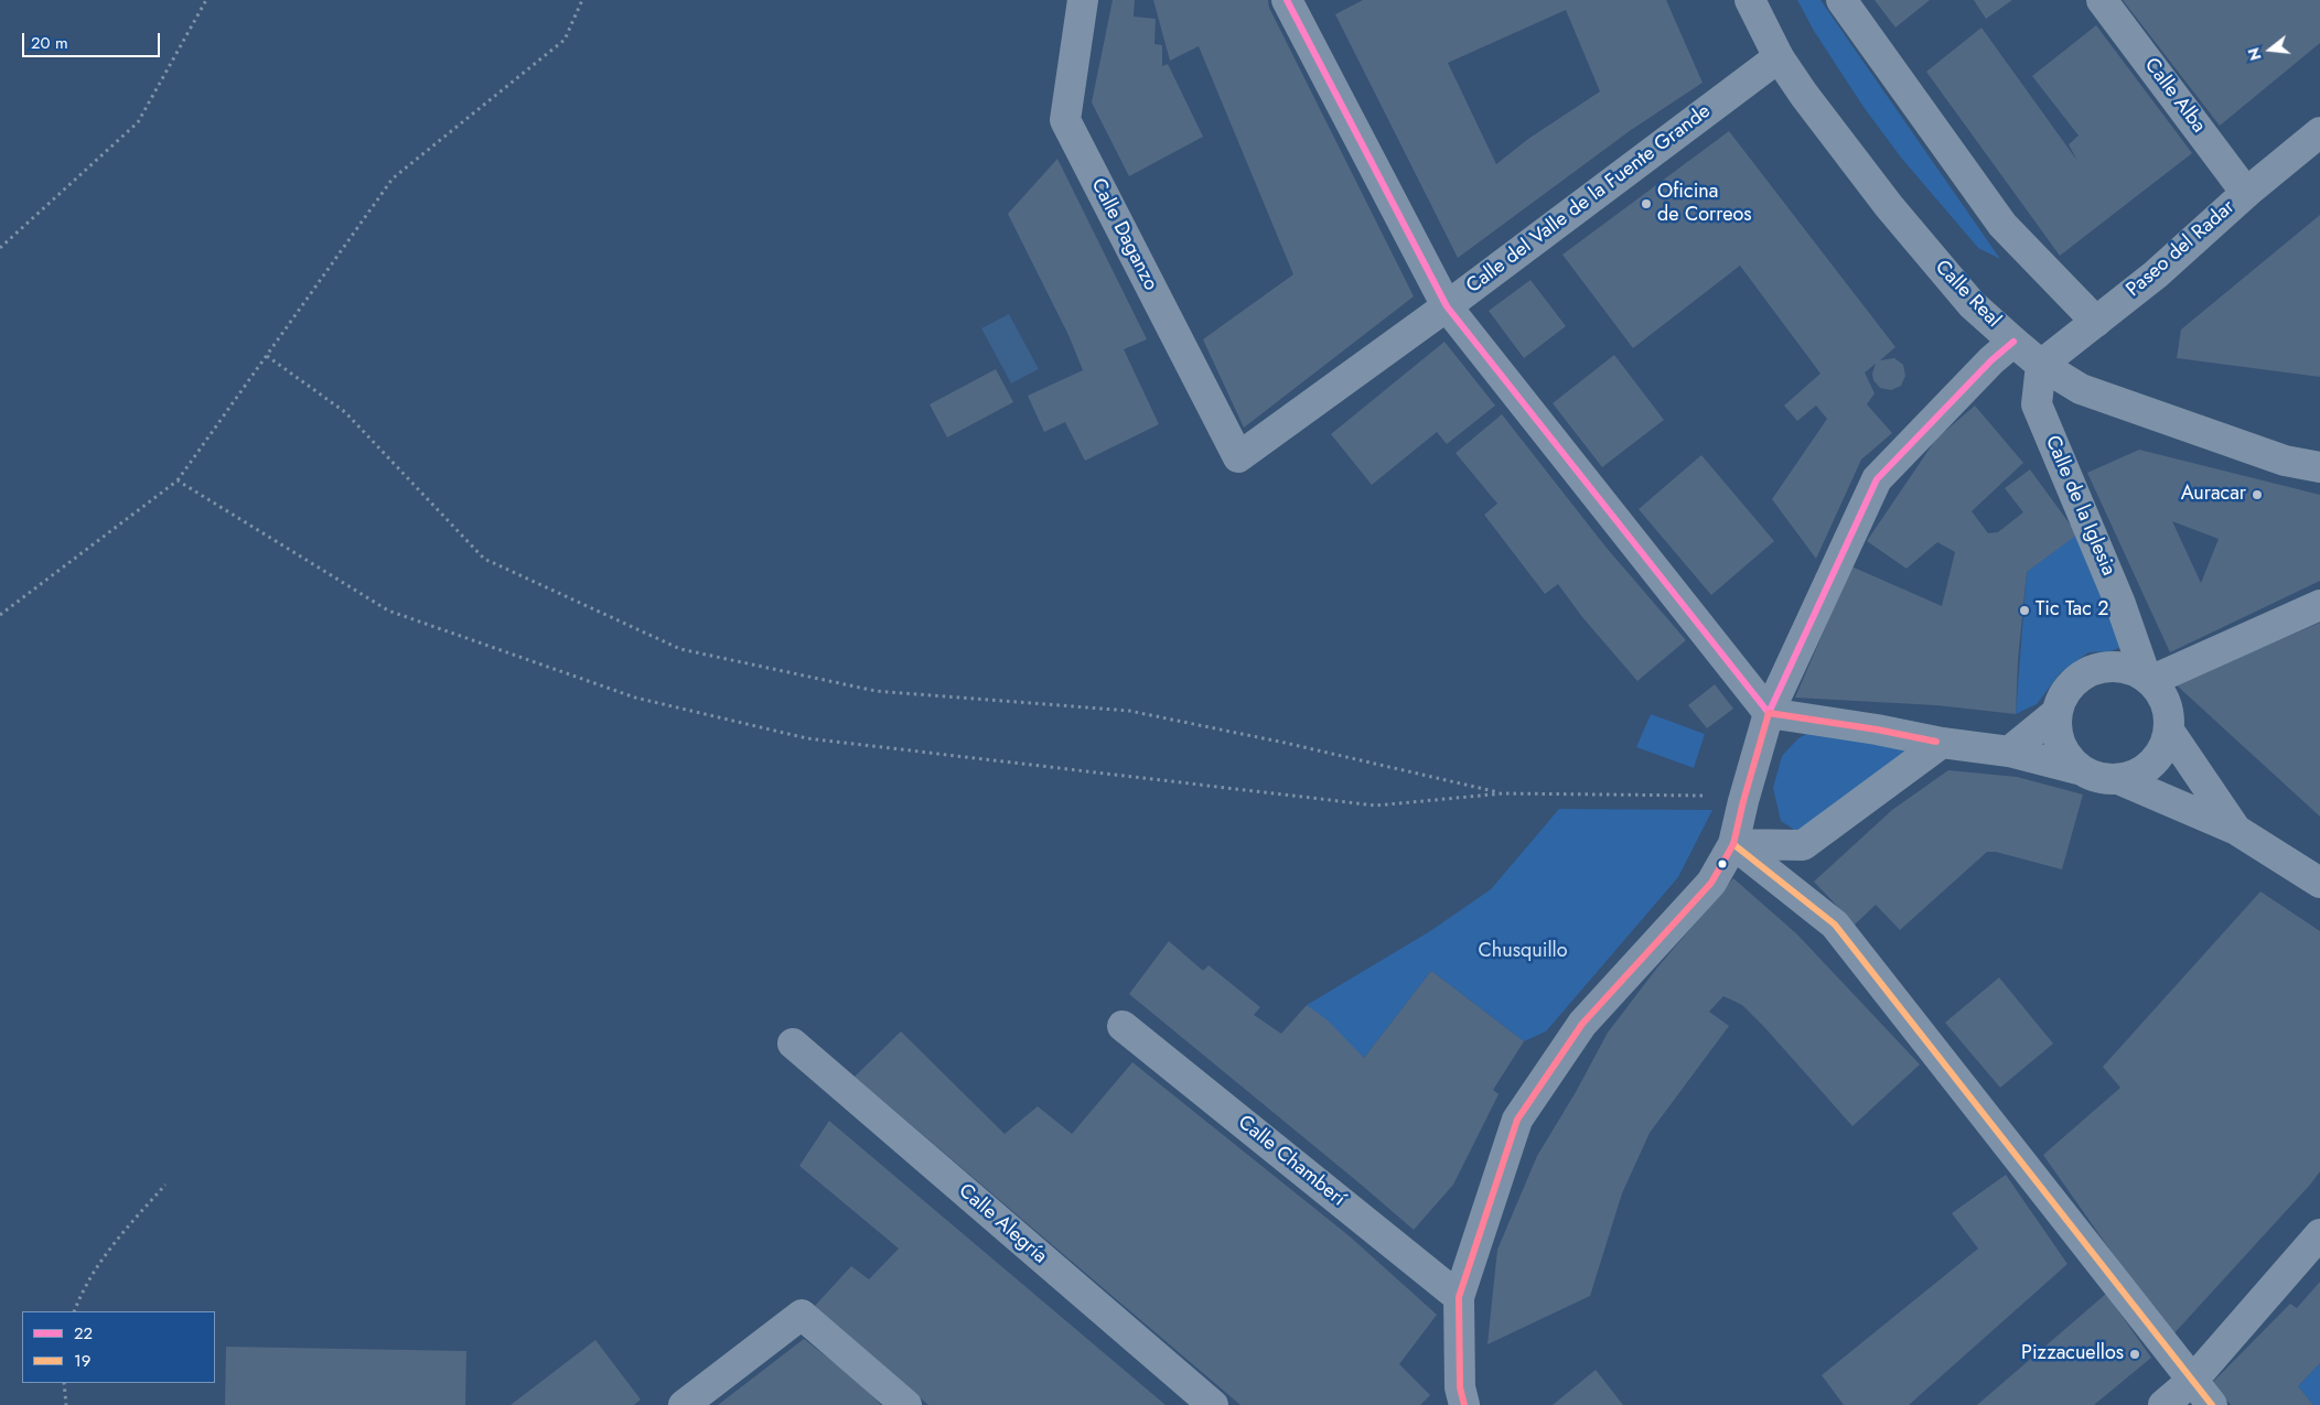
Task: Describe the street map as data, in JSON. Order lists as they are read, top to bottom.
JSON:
{
  "streets": {
    "street": [
      "Calle Alba",
      "Calle del Valle de la Fuente Grande",
      "Calle Daganzo",
      "Paseo del Radar",
      "Calle Real",
      "Calle de la Iglesia",
      "Calle Chamberí",
      "Calle Alegría"
    ]
  },
  "crossings": [
    ["Calle Alba", "Paseo del Radar"],
    ["Calle del Valle de la Fuente Grande", "Calle Daganzo"],
    ["Calle del Valle de la Fuente Grande", "Calle Real"],
    ["Paseo del Radar", "Calle Real"],
    ["Paseo del Radar", "Calle de la Iglesia"],
    ["Calle Real", "Calle de la Iglesia"]
  ],
  "parks": ["Chusquillo"],
  "places": [
    "Oficina de Correos",
    "Auracar",
    "Tic Tac 2",
    "Pizzacuellos"
  ],
  "lines": ["transit line 22", "transit line 19"],
  "legend": ["22", "19"],
  "scale_bar": "20 m",
  "north": "left"
}
